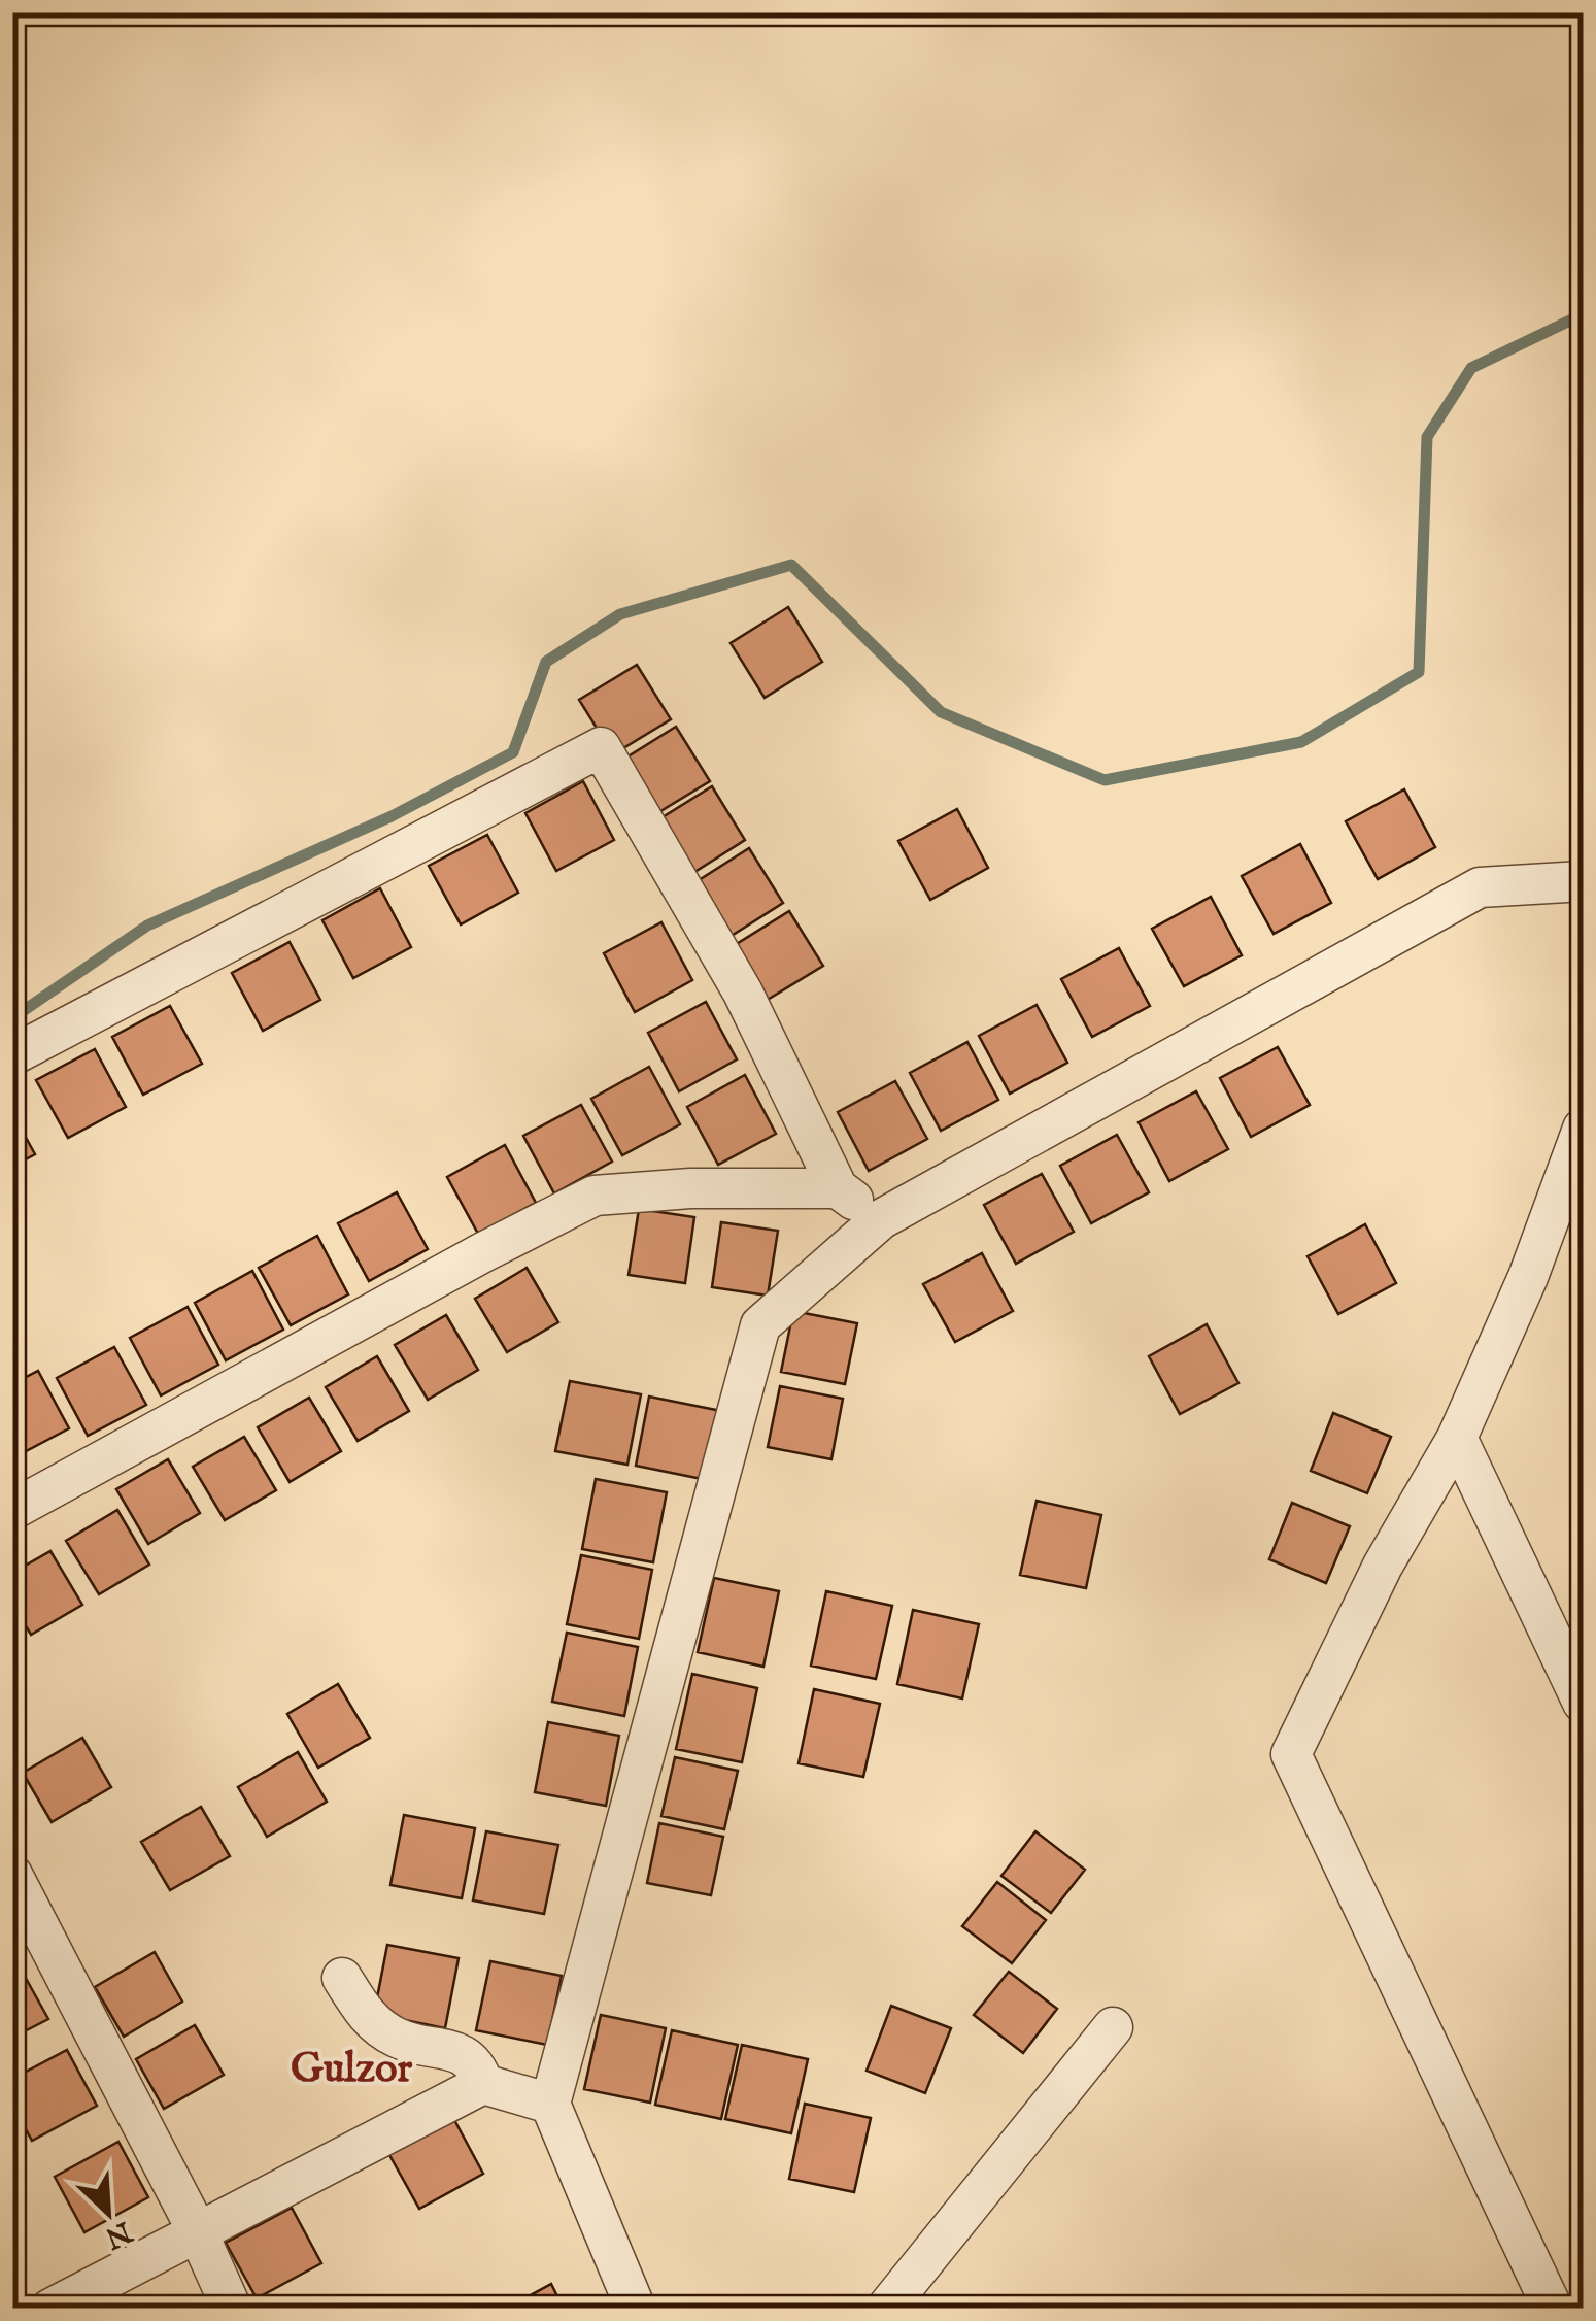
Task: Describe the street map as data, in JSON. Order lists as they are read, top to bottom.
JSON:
{
  "districts": ["Gulzor"],
  "north": "bottom right"
}
